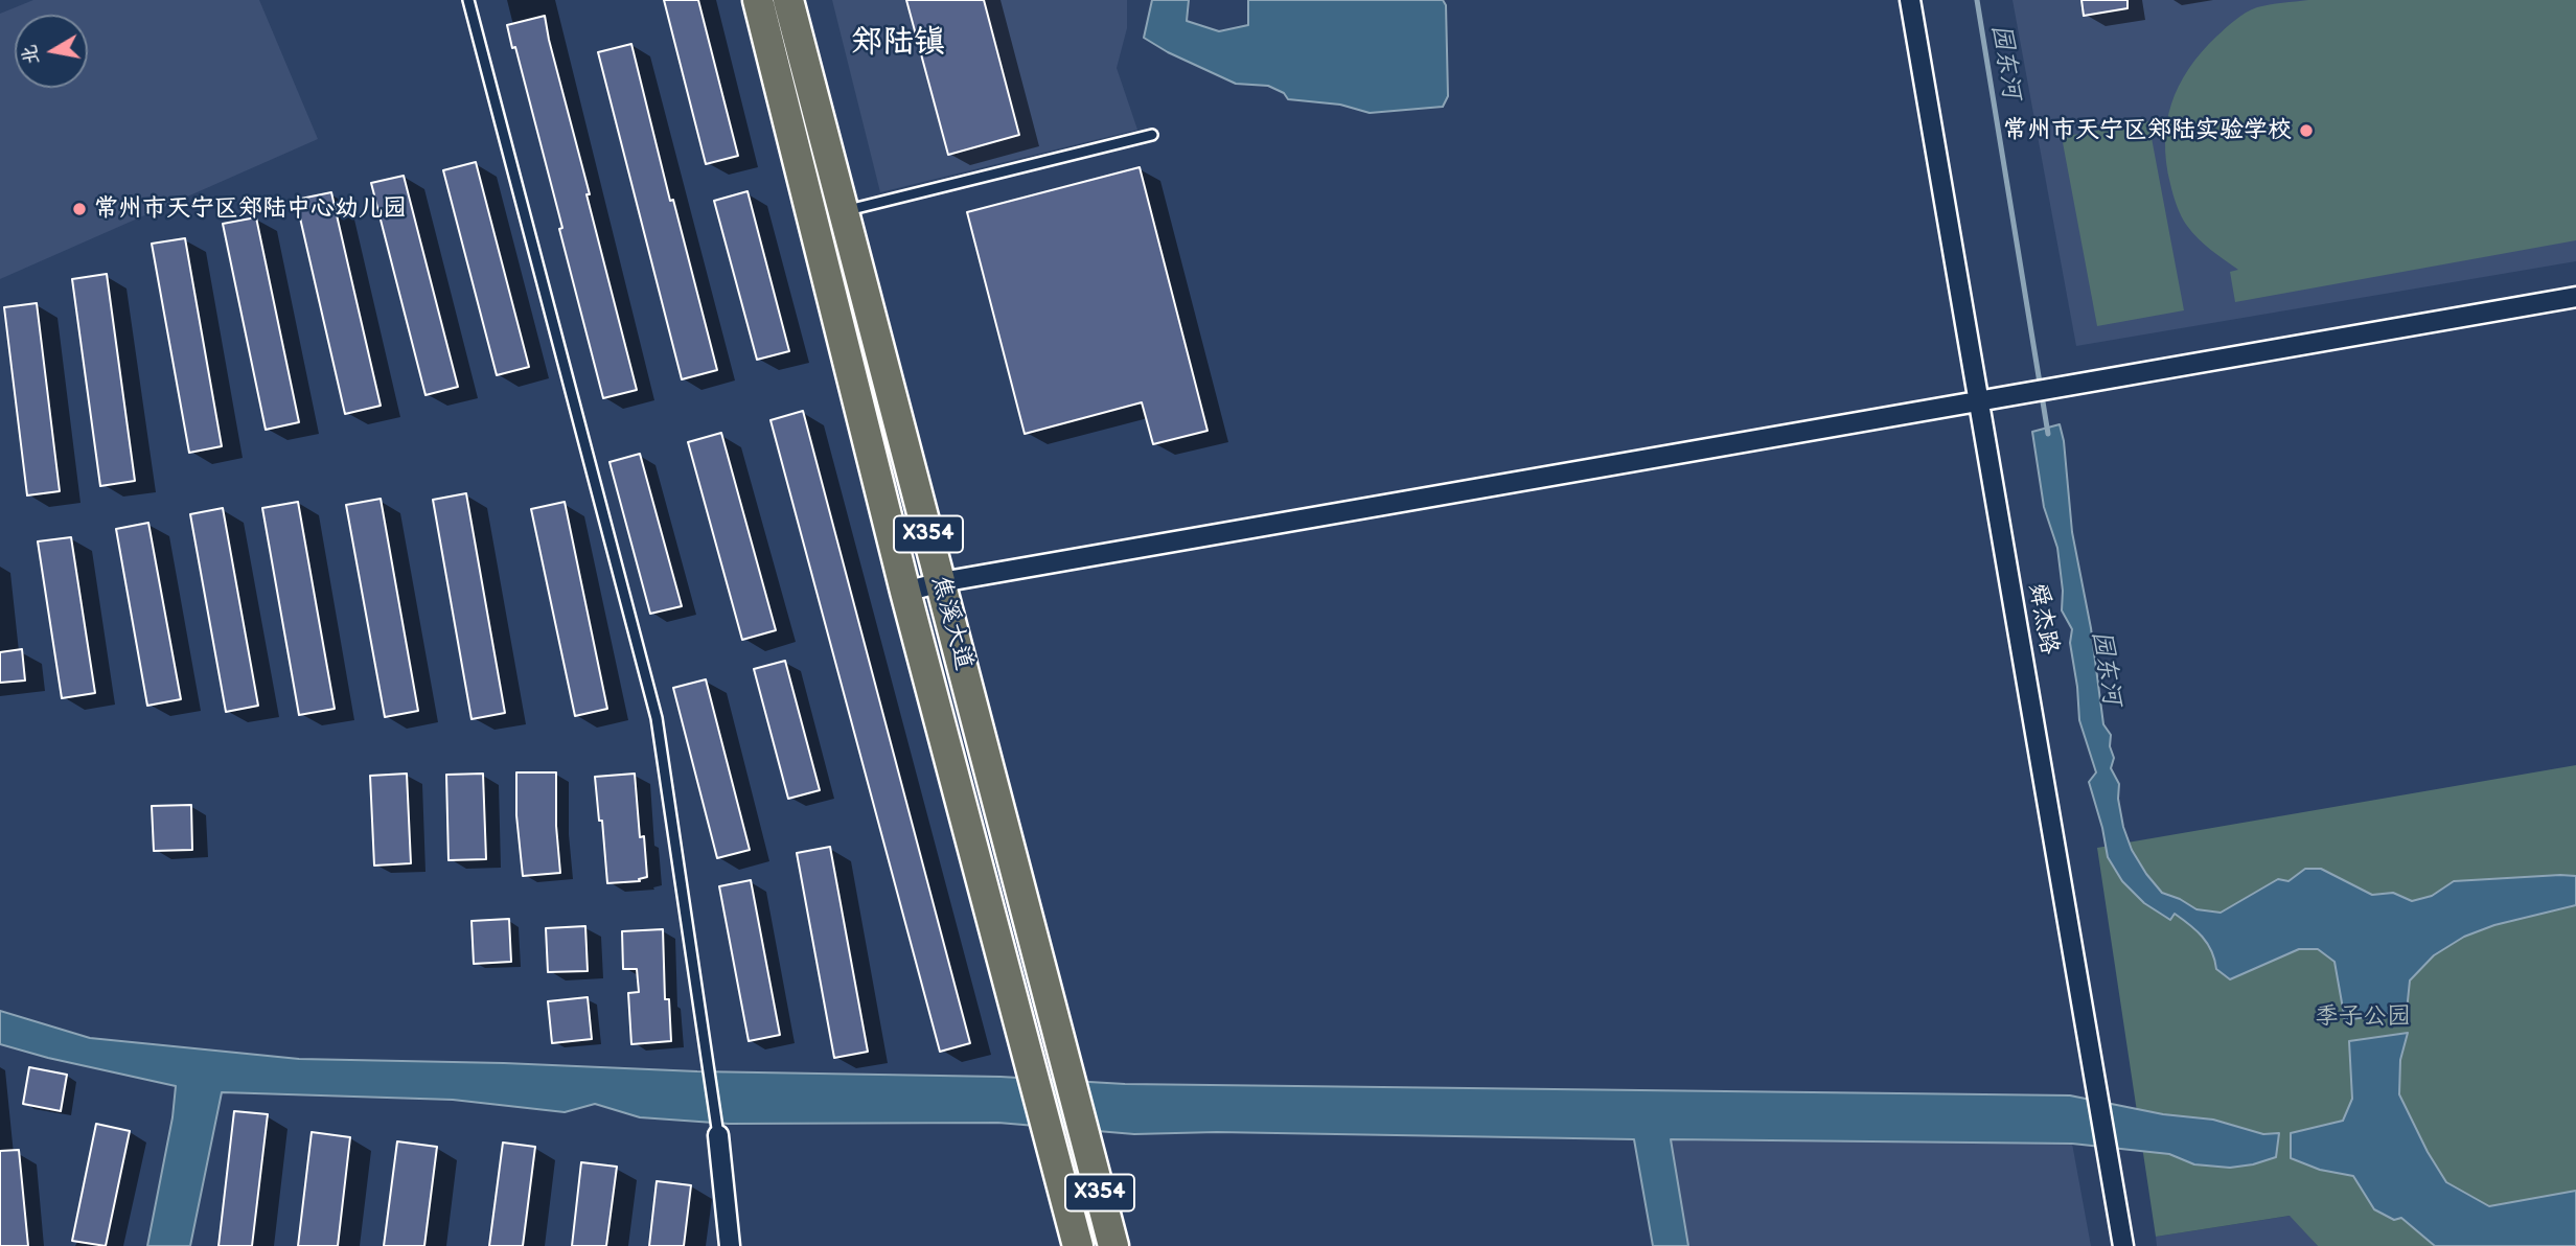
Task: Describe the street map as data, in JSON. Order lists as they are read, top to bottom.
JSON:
{
  "streets": {
    "main road": ["X354", "焦溪大道"],
    "street": ["舜杰路"]
  },
  "districts": ["郑陆镇"],
  "water": ["园东河"],
  "parks": ["季子公园"],
  "places": ["常州市天宁区郑陆实验学校", "常州市天宁区郑陆中心幼儿园"],
  "north": "left"
}
